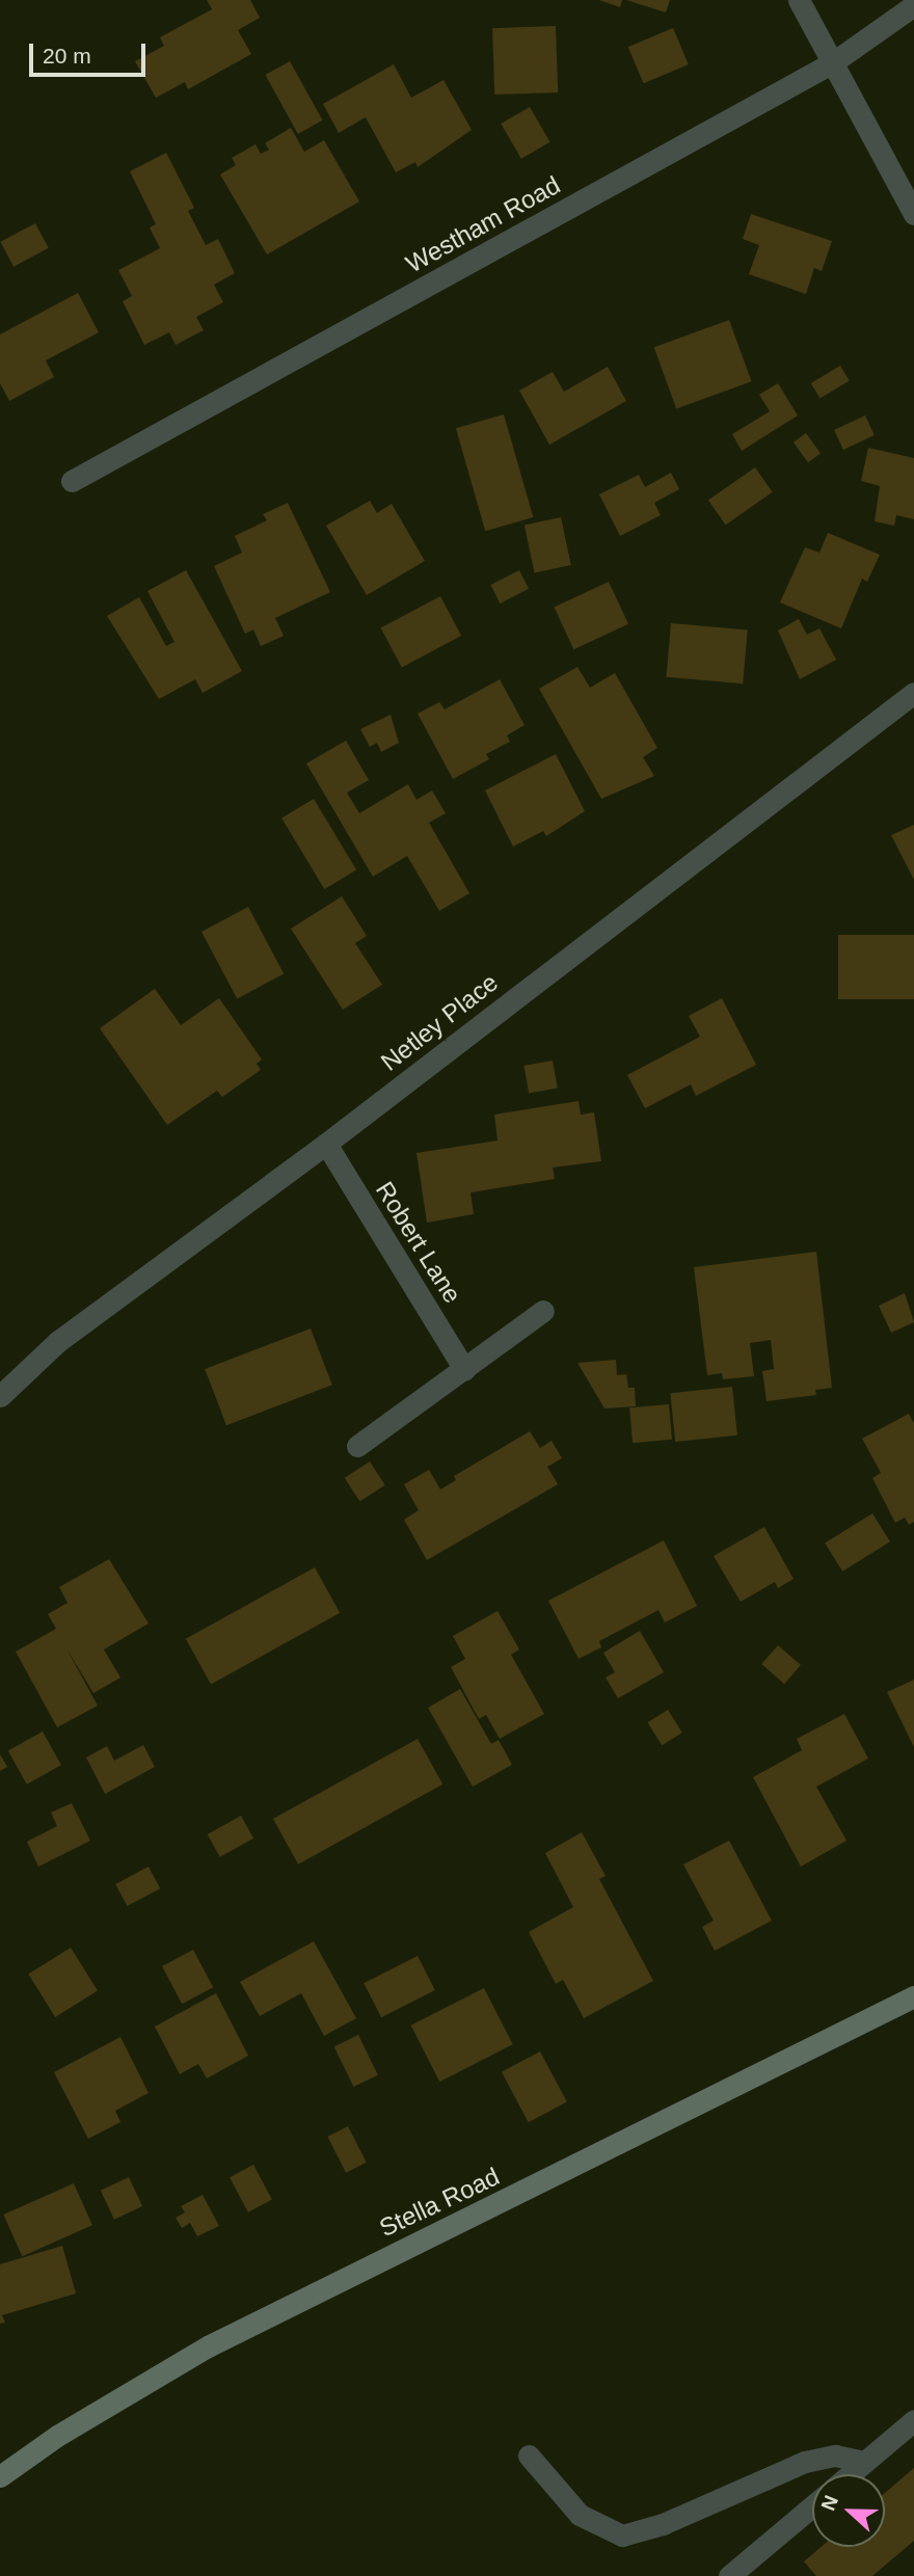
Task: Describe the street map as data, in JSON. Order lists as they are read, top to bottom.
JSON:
{
  "streets": {
    "main road": ["Stella Road"],
    "street": ["Westham Road", "Netley Place", "Robert Lane"]
  },
  "crossings": [
    ["Netley Place", "Robert Lane"]
  ],
  "scale_bar": "20 m",
  "north": "left"
}
